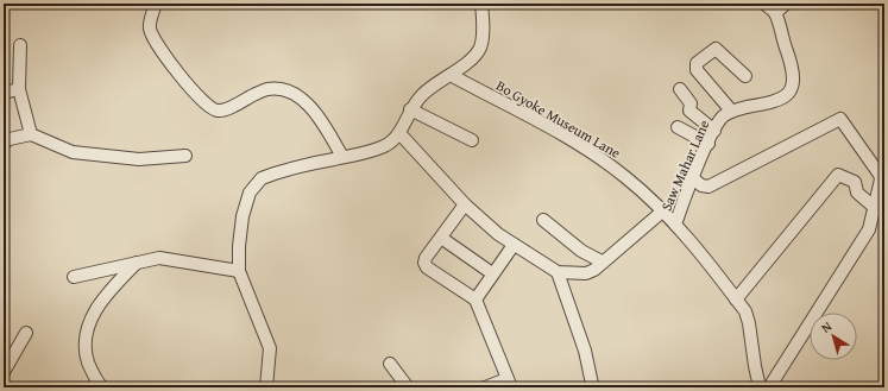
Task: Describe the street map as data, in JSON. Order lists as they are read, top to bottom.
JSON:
{
  "streets": {
    "street": ["Bo Gyoke Museum Lane", "Saw Mahar Lane"]
  },
  "crossings": [
    ["Bo Gyoke Museum Lane", "Saw Mahar Lane"]
  ],
  "north": "top left"
}
